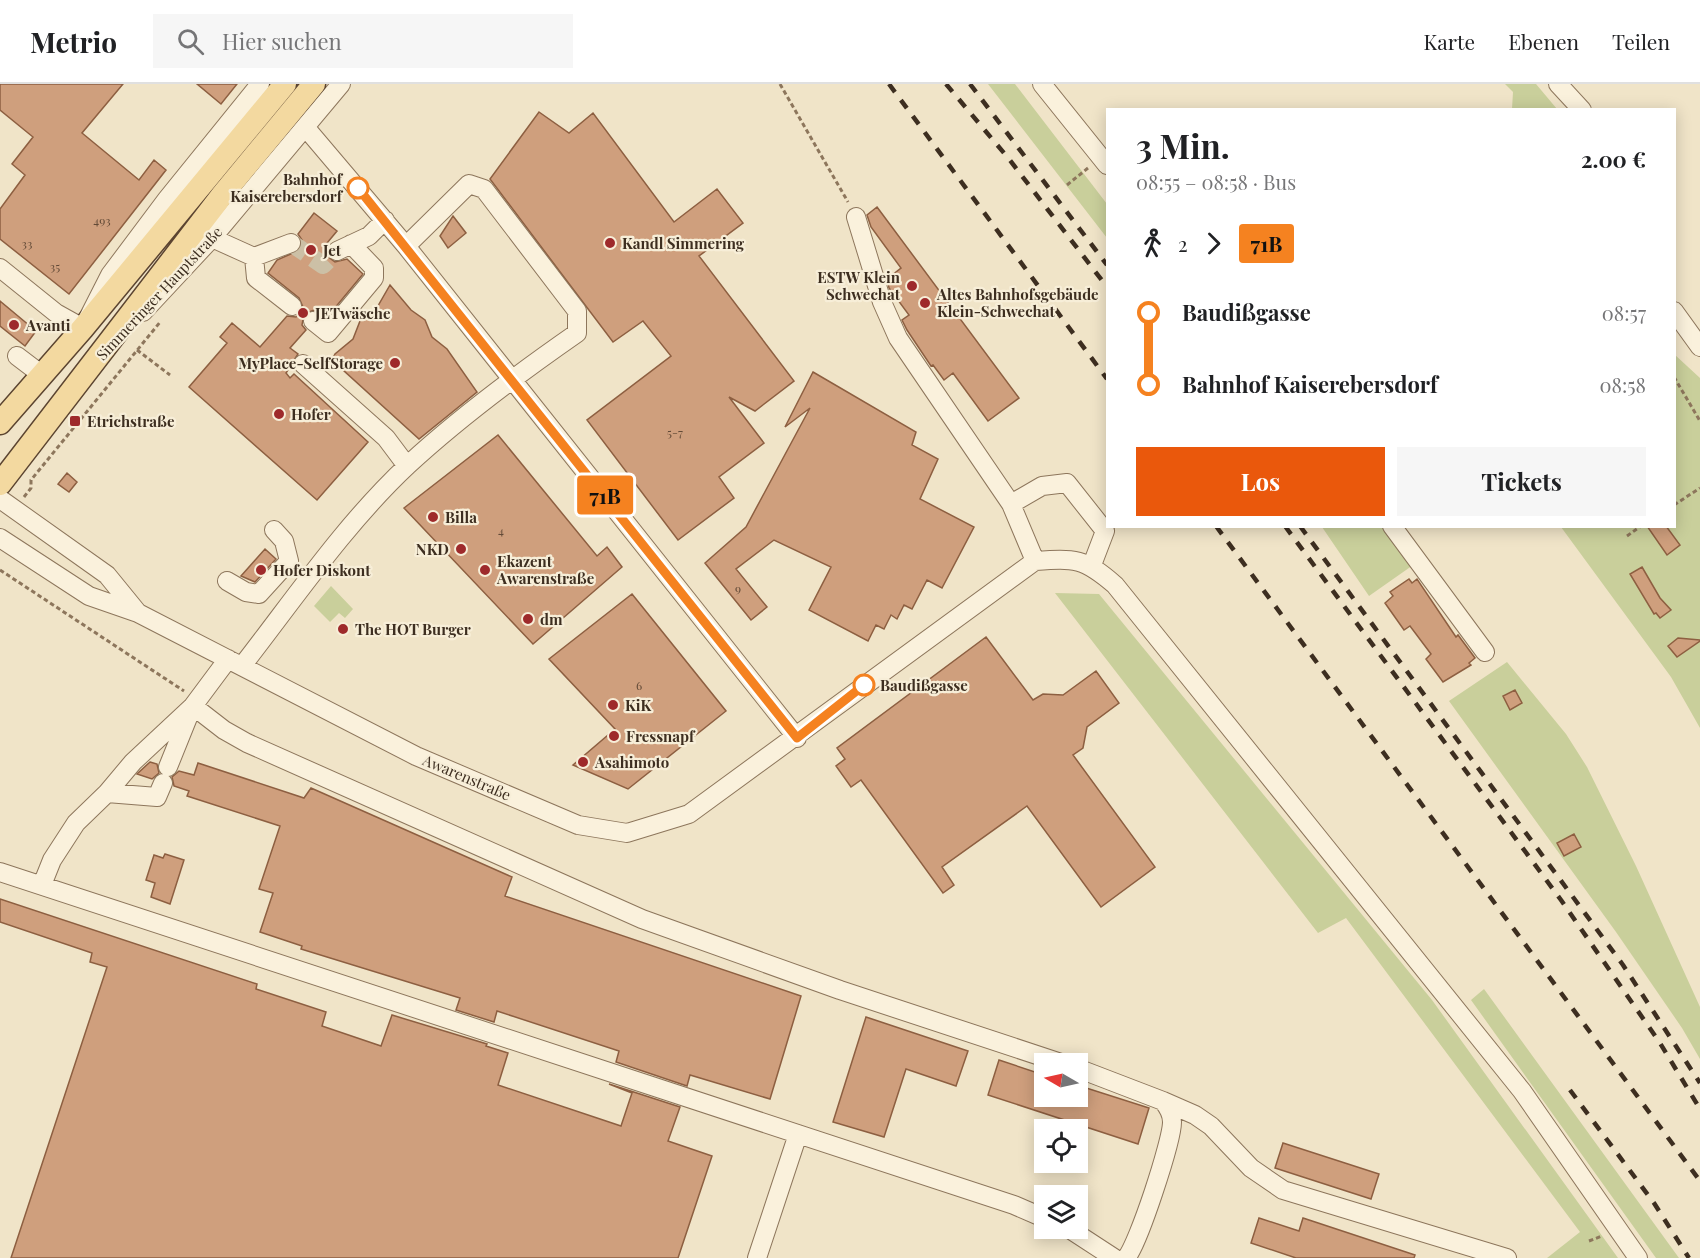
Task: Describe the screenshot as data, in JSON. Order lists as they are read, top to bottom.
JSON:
{
  "streets": {
    "main road": ["Simmeringer Hauptstraße"],
    "street": ["Awarenstraße"]
  },
  "places": {
    "other": [
      "Bahnhof Kaiserebersdorf",
      "Kandl Simmering",
      "Jet",
      "ESTW Klein Schwechat",
      "Altes Bahnhofsgebäude Klein-Schwechat",
      "JETwäsche",
      "Avanti",
      "MyPlace-SelfStorage",
      "Hofer",
      "Billa",
      "NKD",
      "Hofer Diskont",
      "Ekazent Awarenstraße",
      "dm",
      "The HOT Burger",
      "Baudißgasse",
      "KiK",
      "Fressnapf",
      "Asahimoto"
    ],
    "transit": ["Etrichstraße"]
  },
  "lines": ["bus line 71B"],
  "house_numbers": [
    "493",
    "33",
    "35",
    "5-7",
    "4",
    "9",
    "6"
  ],
  "north": "left",
  "page": {
    "header": "Metrio",
    "search": "Hier suchen",
    "nav": ["Karte", "Ebenen", "Teilen"],
    "on_map": "71B",
    "heading": ["3 Min.", "08:55 – 08:58 · Bus", "2.00 €"],
    "legs": ["2", "71B"],
    "list": [
      {
        "name": "Baudißgasse",
        "value": "08:57"
      },
      {
        "name": "Bahnhof Kaiserebersdorf",
        "value": "08:58"
      }
    ],
    "buttons": ["Los", "Tickets"]
  }
}
